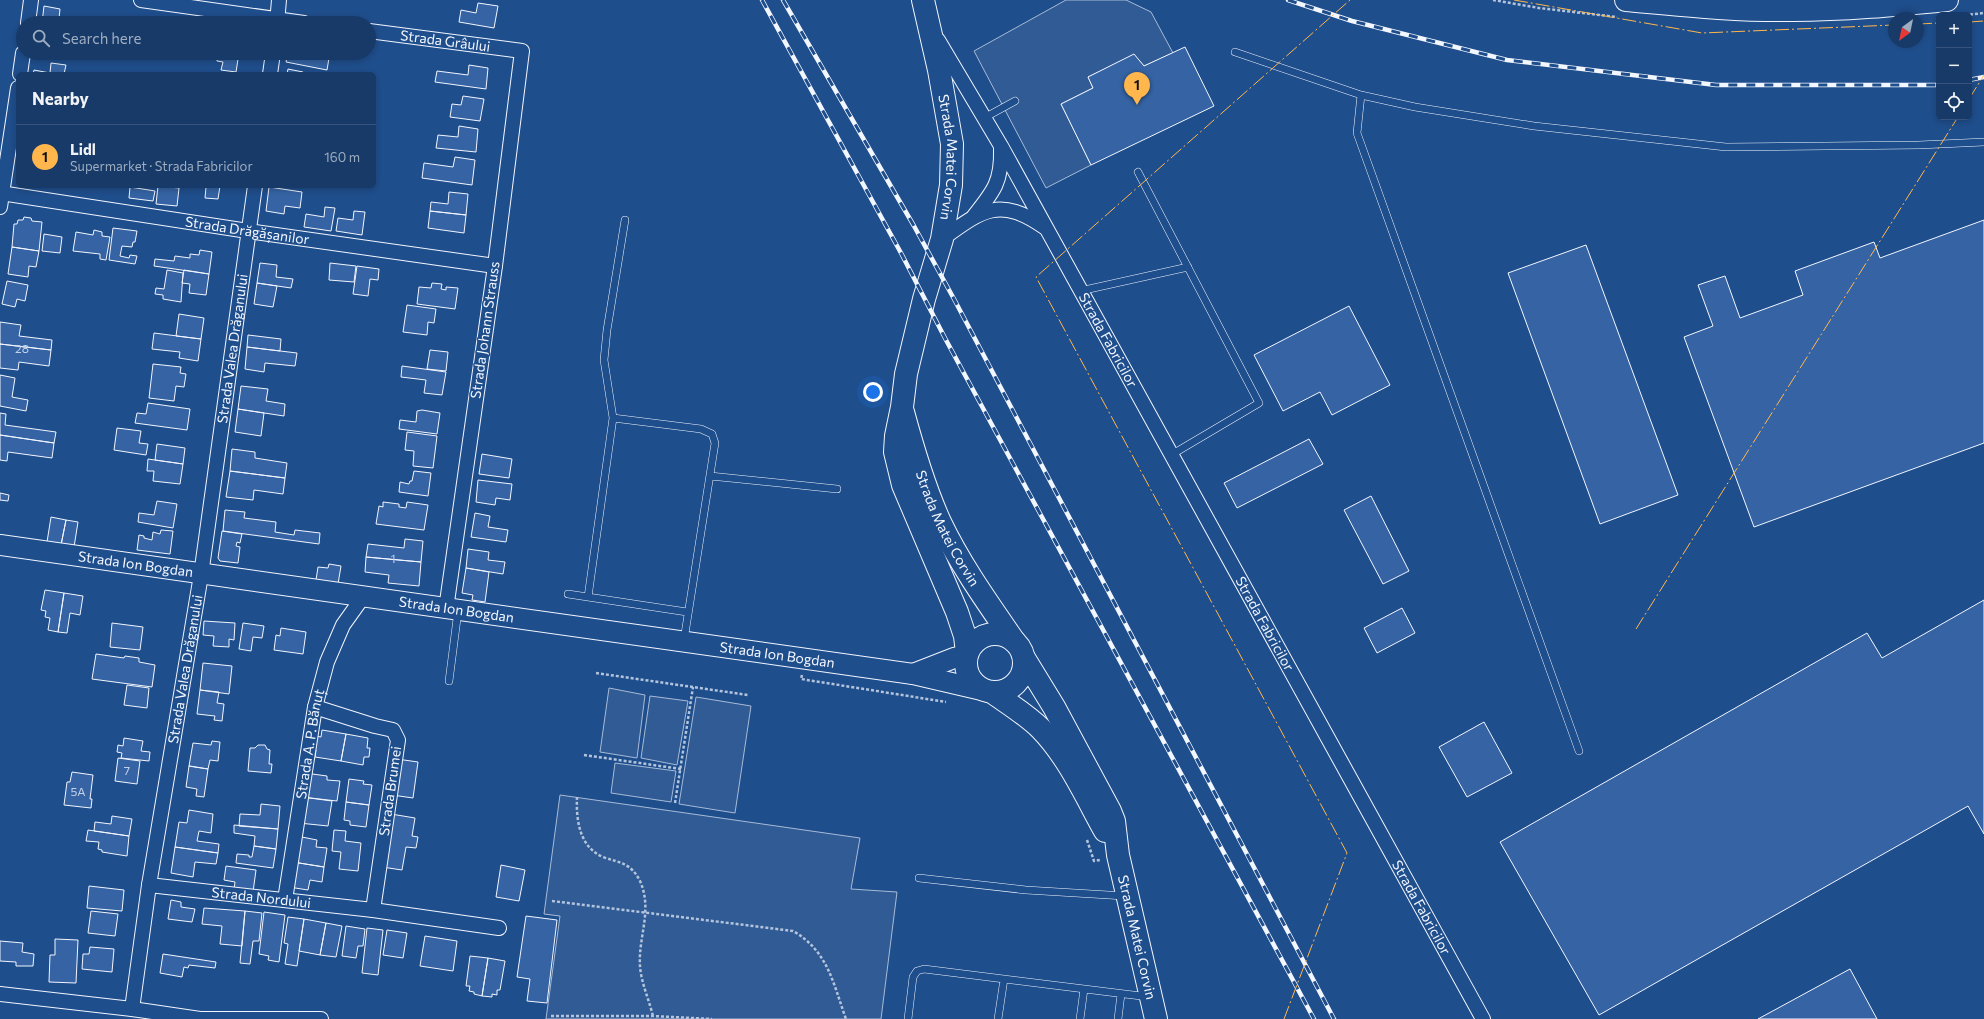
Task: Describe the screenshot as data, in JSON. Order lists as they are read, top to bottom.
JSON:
{
  "streets": {
    "main road": ["Strada Matei Corvin", "Strada Ion Bogdan"],
    "street": [
      "Strada Grâului",
      "Strada Drăgășanilor",
      "Strada Johann Strauss",
      "Strada Fabricilor",
      "Strada Valea Drăganului",
      "Strada A. P. Bănuț",
      "Strada Brumei",
      "Strada Nordului"
    ]
  },
  "crossings": [
    ["Strada Grâului", "Strada Johann Strauss"],
    ["Strada Matei Corvin", "Strada Fabricilor"],
    ["Strada Matei Corvin", "Strada Ion Bogdan"],
    ["Strada Drăgășanilor", "Strada Johann Strauss"],
    ["Strada Drăgășanilor", "Strada Valea Drăganului"],
    ["Strada Johann Strauss", "Strada Ion Bogdan"],
    ["Strada Valea Drăganului", "Strada Ion Bogdan"],
    ["Strada Valea Drăganului", "Strada Nordului"],
    ["Strada Ion Bogdan", "Strada A. P. Bănuț"],
    ["Strada A. P. Bănuț", "Strada Brumei"],
    ["Strada A. P. Bănuț", "Strada Nordului"],
    ["Strada Brumei", "Strada Nordului"]
  ],
  "house_numbers": [
    "28",
    "1",
    "7",
    "5A"
  ],
  "north": "bottom left",
  "page": {
    "map_buttons": ["+", "−"],
    "search": "Search here",
    "pins": "1",
    "heading": "Nearby",
    "list": [
      {
        "mark": "1",
        "name": "Lidl",
        "note": "Supermarket · Strada Fabricilor",
        "value": "160 m"
      }
    ]
  }
}
